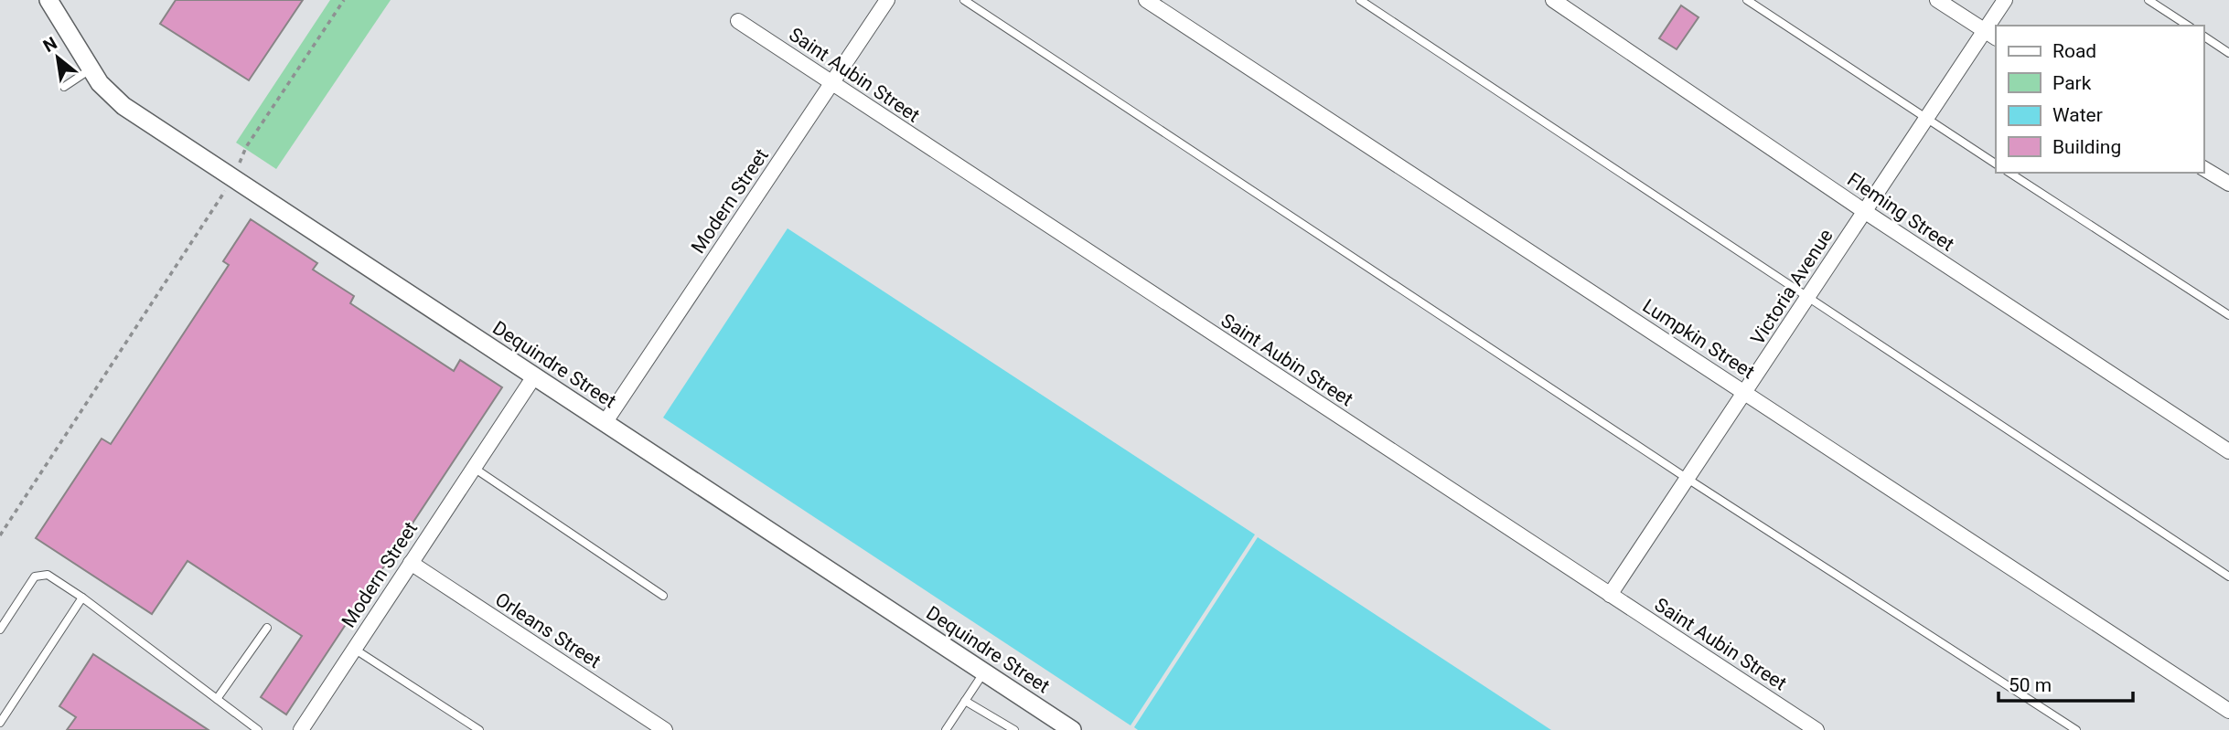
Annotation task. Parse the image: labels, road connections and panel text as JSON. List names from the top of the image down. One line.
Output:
{"streets":{"street":["Saint Aubin Street","Modern Street","Fleming Street","Victoria Avenue","Lumpkin Street","Dequindre Street","Orleans Street"]},"crossings":[["Saint Aubin Street","Modern Street"],["Saint Aubin Street","Victoria Avenue"],["Modern Street","Dequindre Street"],["Modern Street","Orleans Street"],["Fleming Street","Victoria Avenue"],["Victoria Avenue","Lumpkin Street"]],"legend":["Road","Park","Water","Building"],"scale_bar":"50 m","north":"top left"}
